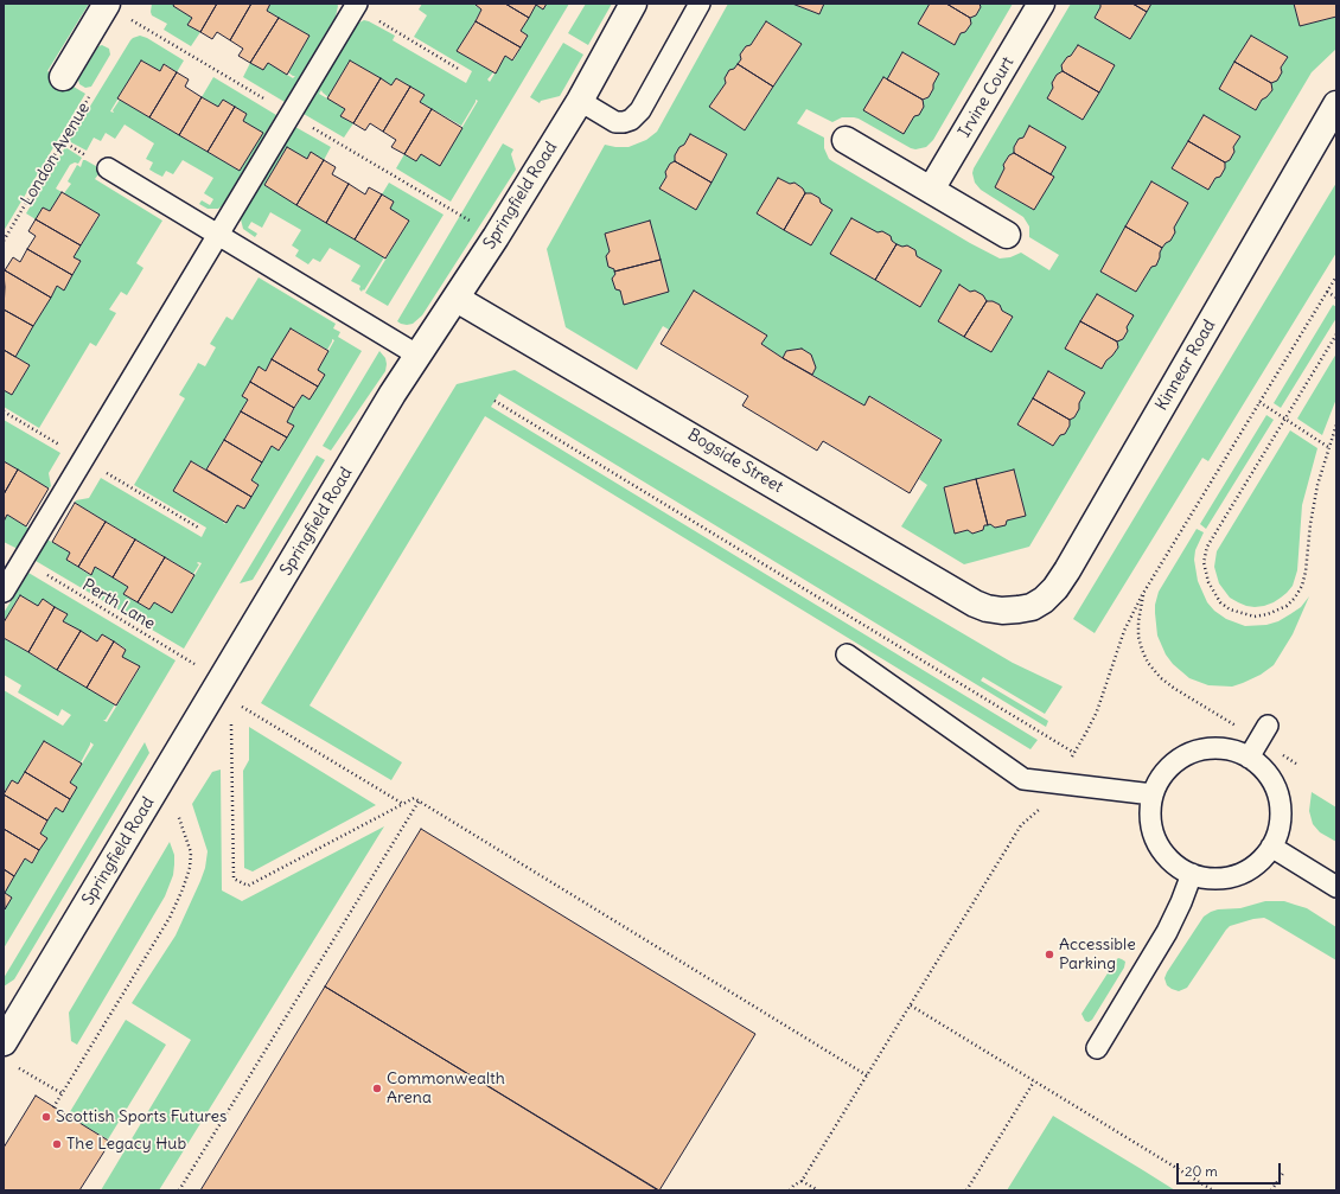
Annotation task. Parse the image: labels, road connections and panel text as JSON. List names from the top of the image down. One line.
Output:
{"streets":{"street":["Irvine Court","Springfield Road","Kinnear Road","Bogside Street"],"path":["London Avenue","Perth Lane"]},"crossings":[["Springfield Road","Bogside Street"],["Springfield Road","Perth Lane"],["Kinnear Road","Bogside Street"]],"places":["Accessible Parking","Commonwealth Arena","Scottish Sports Futures","The Legacy Hub"],"scale_bar":"20 m"}
